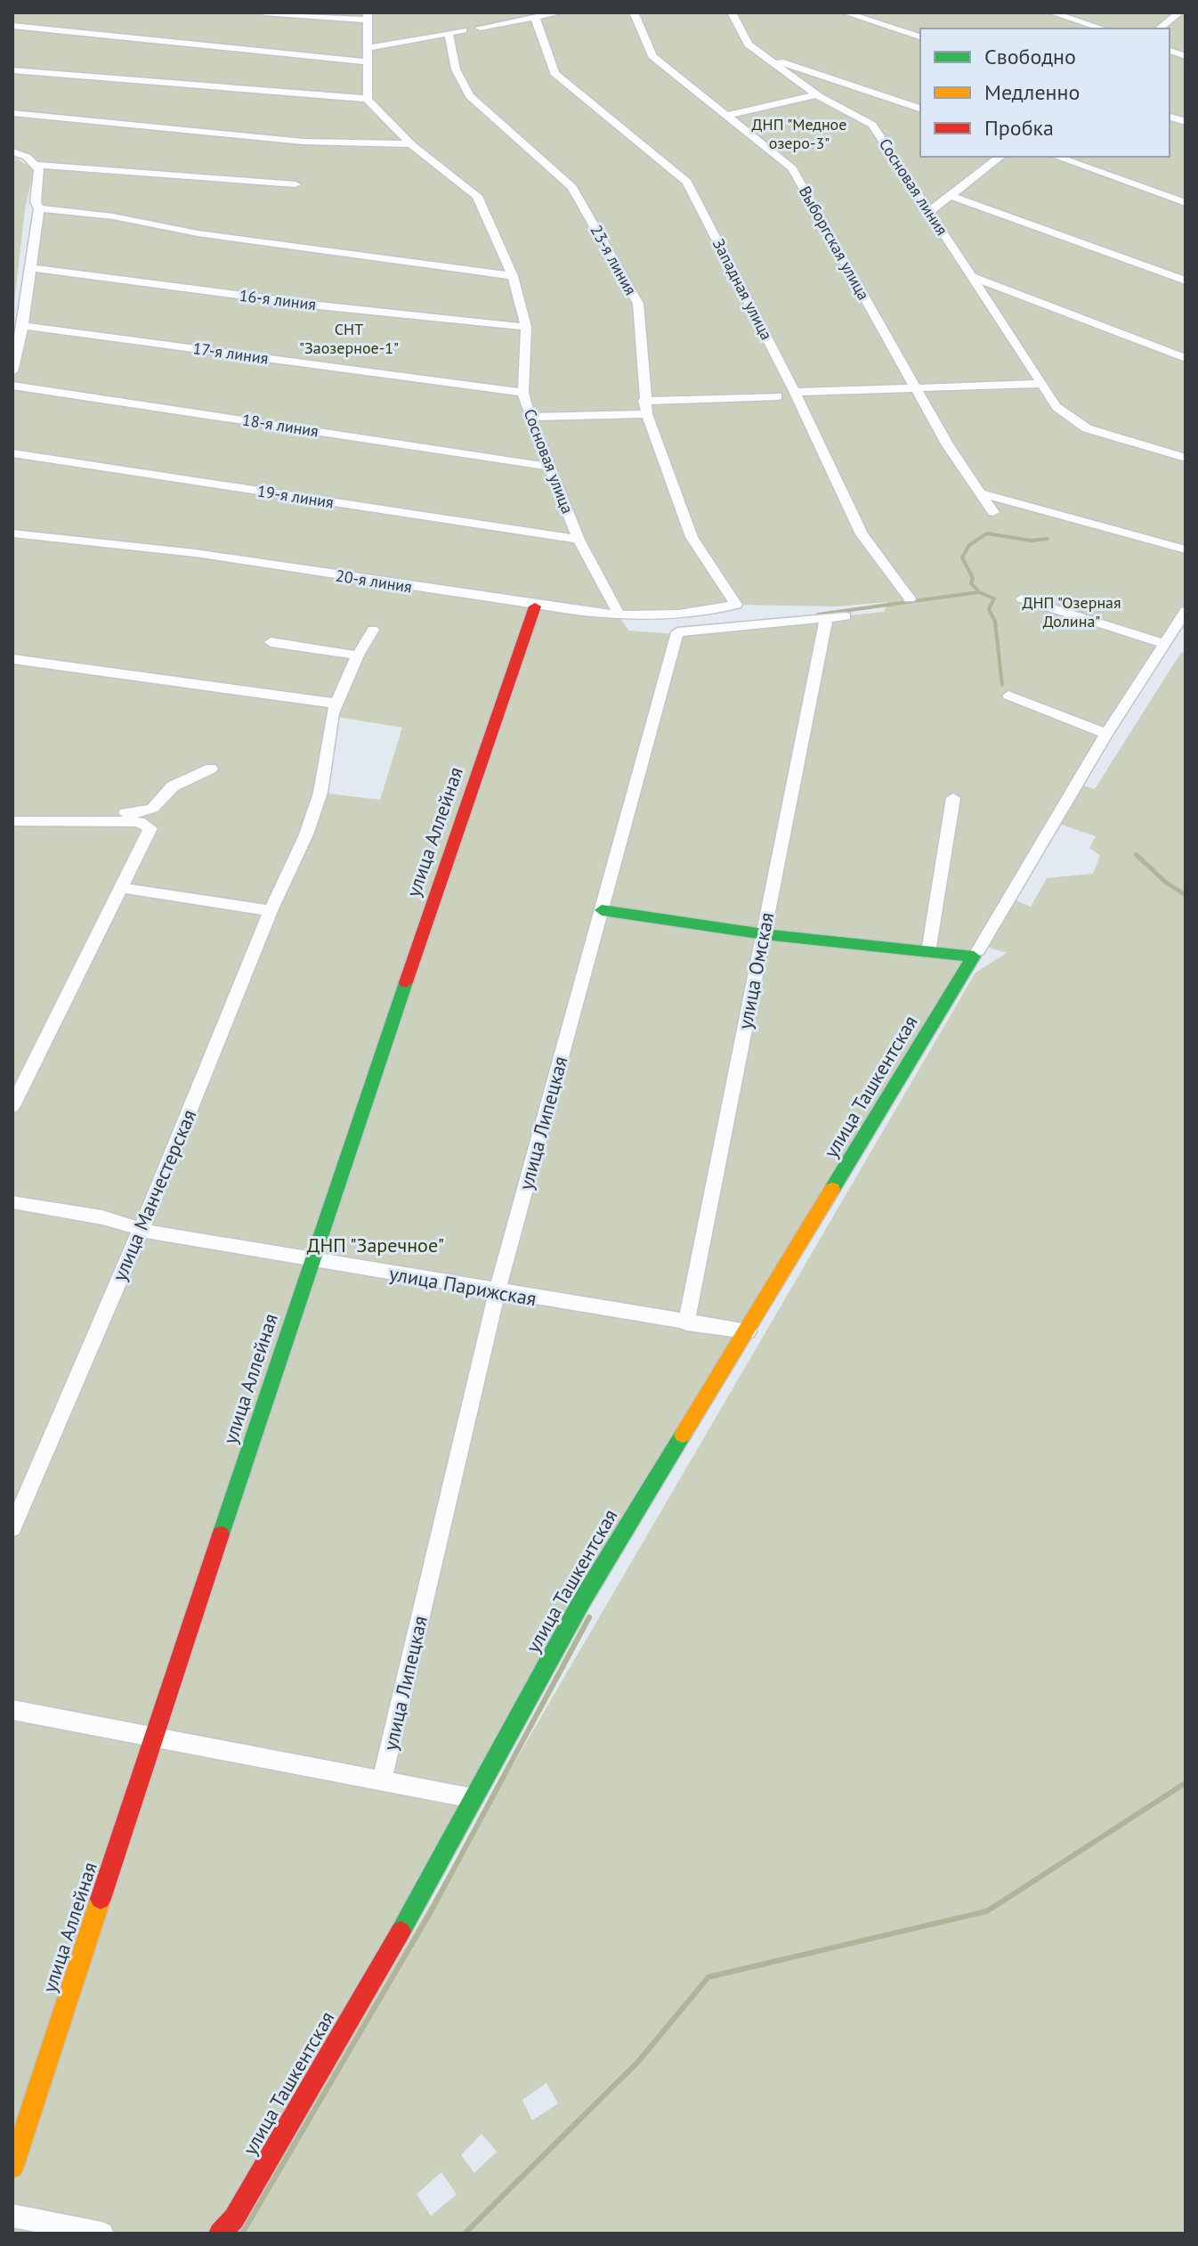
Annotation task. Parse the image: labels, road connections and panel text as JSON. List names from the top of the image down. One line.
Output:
{"streets":{"street":["Сосновая линия","Выборгская улица","23-я линия","Западная улица","16-я линия","17-я линия","18-я линия","Сосновая улица","19-я линия","20-я линия","улица Аллейная","улица Омская","улица Ташкентская","улица Липецкая","улица Манчестерская","улица Парижская"]},"crossings":[["23-я линия","20-я линия"],["16-я линия","Сосновая улица"],["17-я линия","Сосновая улица"],["18-я линия","Сосновая улица"],["Сосновая улица","19-я линия"],["Сосновая улица","20-я линия"],["20-я линия","улица Аллейная"],["улица Аллейная","улица Парижская"],["улица Омская","улица Липецкая"],["улица Омская","улица Парижская"],["улица Ташкентская","улица Парижская"],["улица Липецкая","улица Парижская"],["улица Манчестерская","улица Парижская"]],"parks":["ДНП \"Медное озеро-3\"","СНТ \"Заозерное-1\"","ДНП \"Озерная Долина\"","ДНП \"Заречное\""],"legend":["Свободно","Медленно","Пробка"]}
